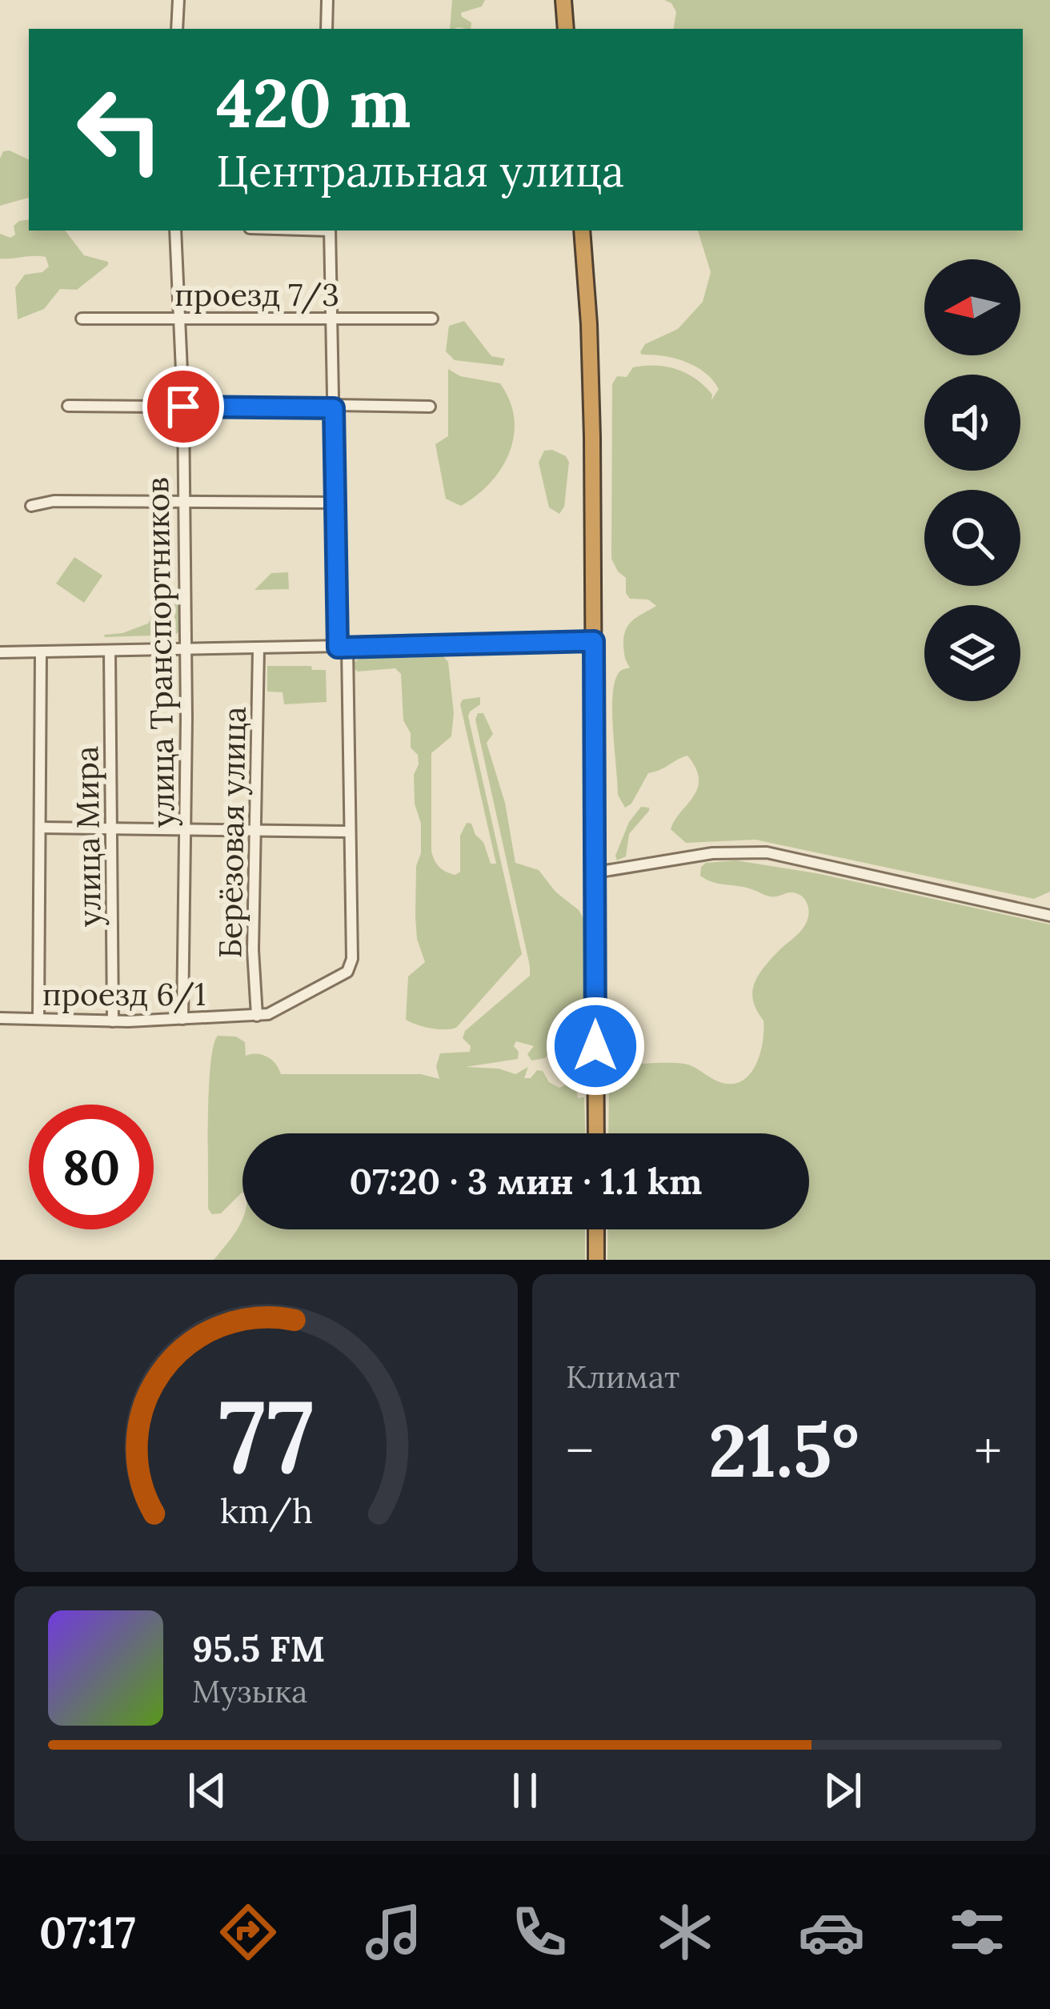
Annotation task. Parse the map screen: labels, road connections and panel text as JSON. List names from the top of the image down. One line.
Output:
{"streets":{"street":["проезд 7/3","улица Транспортников","Берёзовая улица","улица Мира","проезд 6/1"]},"crossings":[["проезд 7/3","улица Транспортников"],["улица Транспортников","проезд 6/1"],["Берёзовая улица","проезд 6/1"],["улица Мира","проезд 6/1"]],"north":"left","page":{"turn":["420 m","Центральная улица"],"limit":"80","trip":"07:20 · 3 мин · 1.1 km","tile":"Климат","heat":["−","21.5°","+"],"song":["95.5 FM","Музыка"],"tabs":"07:17","gauge":["77","km/h"]}}
